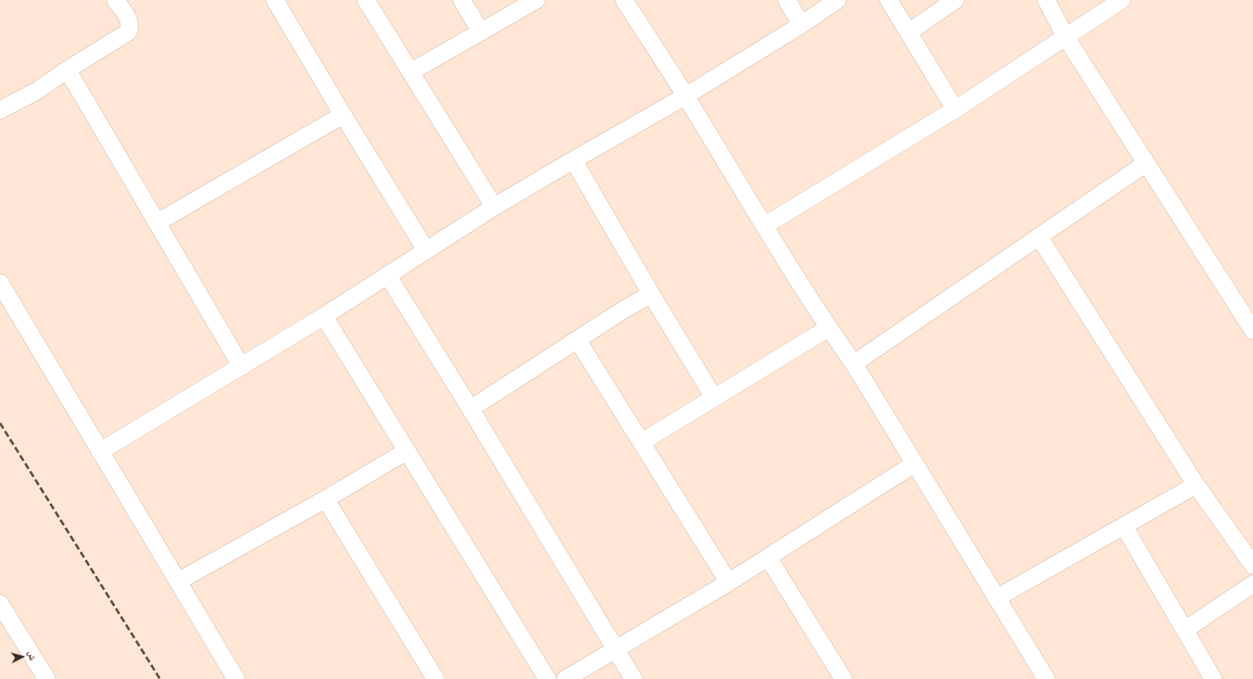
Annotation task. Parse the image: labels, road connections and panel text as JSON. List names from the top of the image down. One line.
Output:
{"north":"right"}
